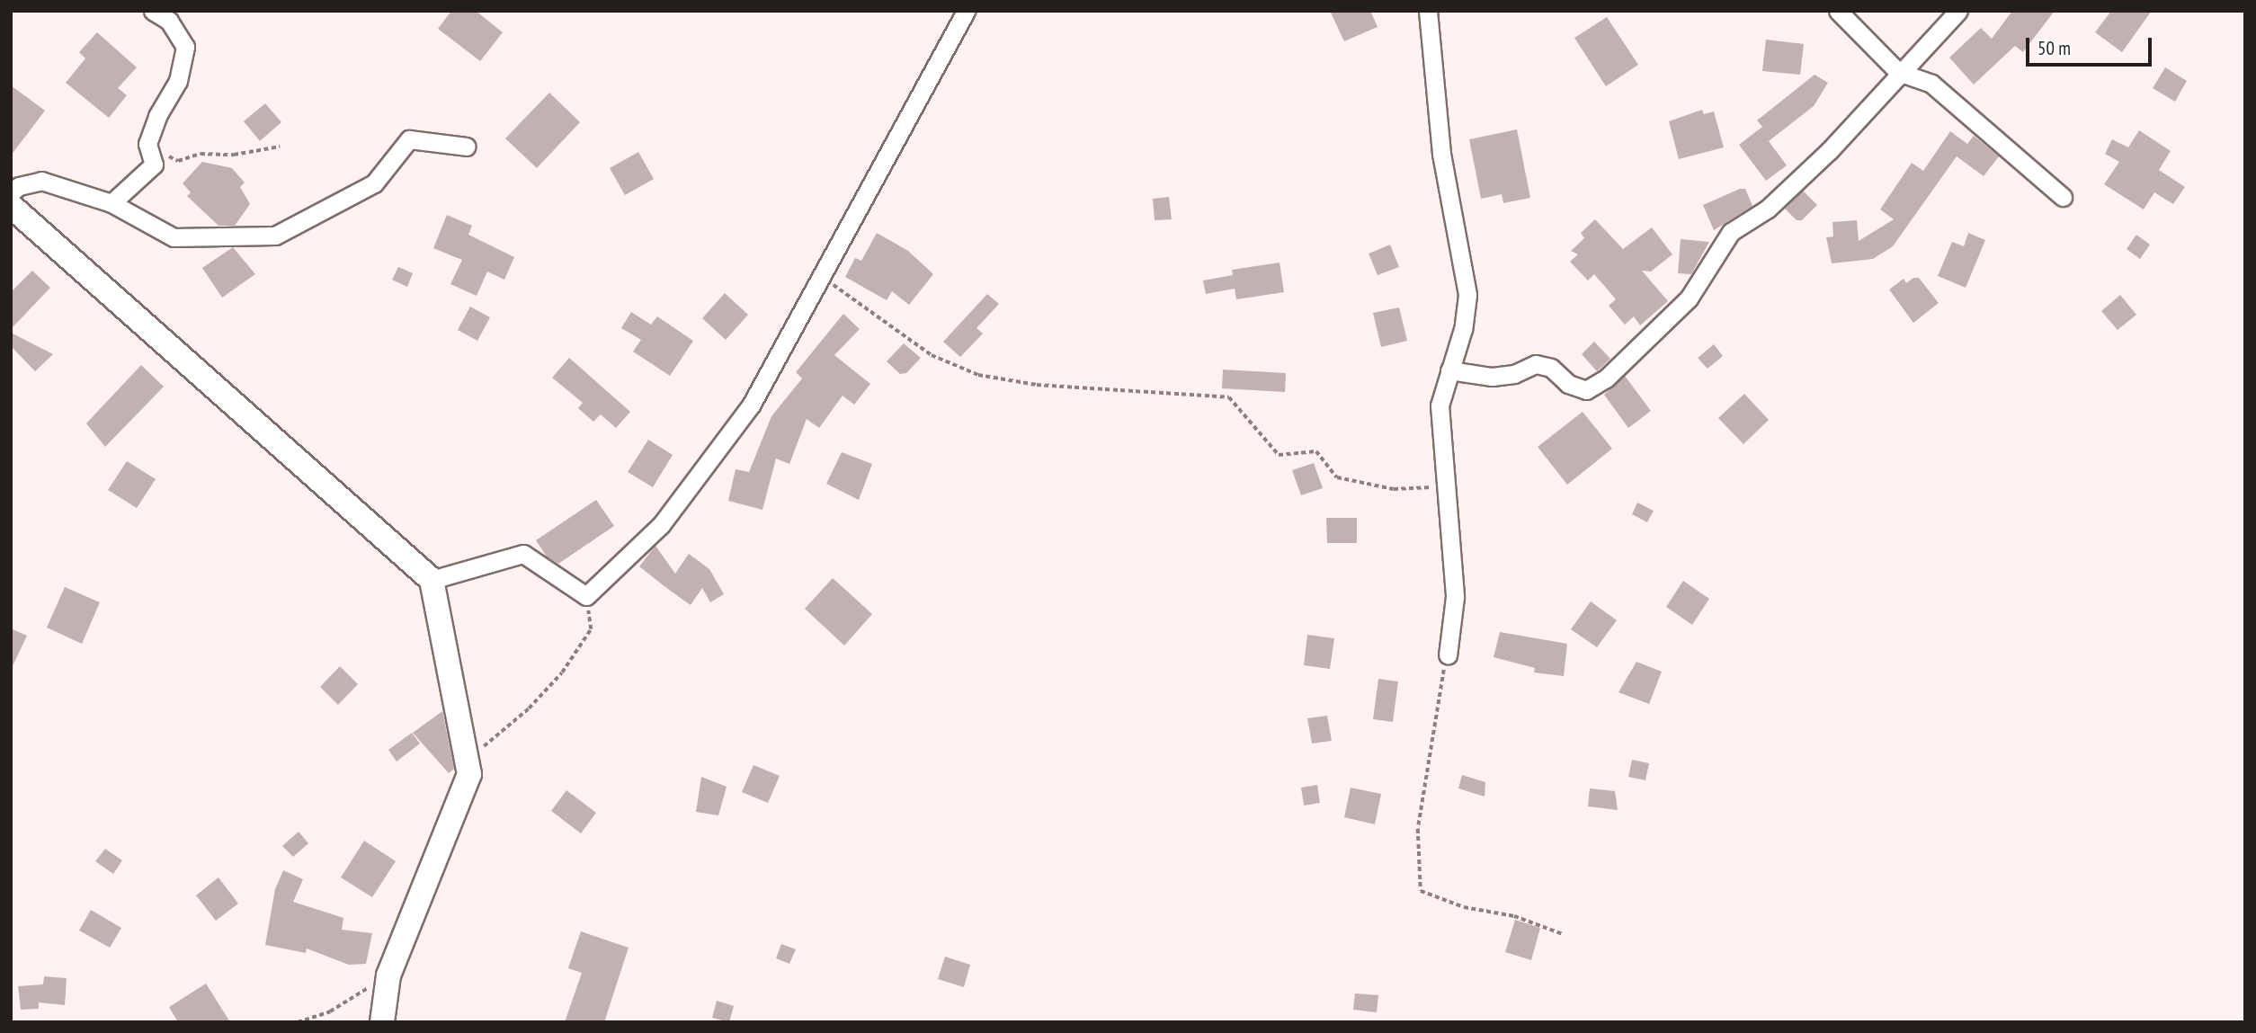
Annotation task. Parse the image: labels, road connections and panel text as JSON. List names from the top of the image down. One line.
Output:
{"scale_bar":"50 m"}
